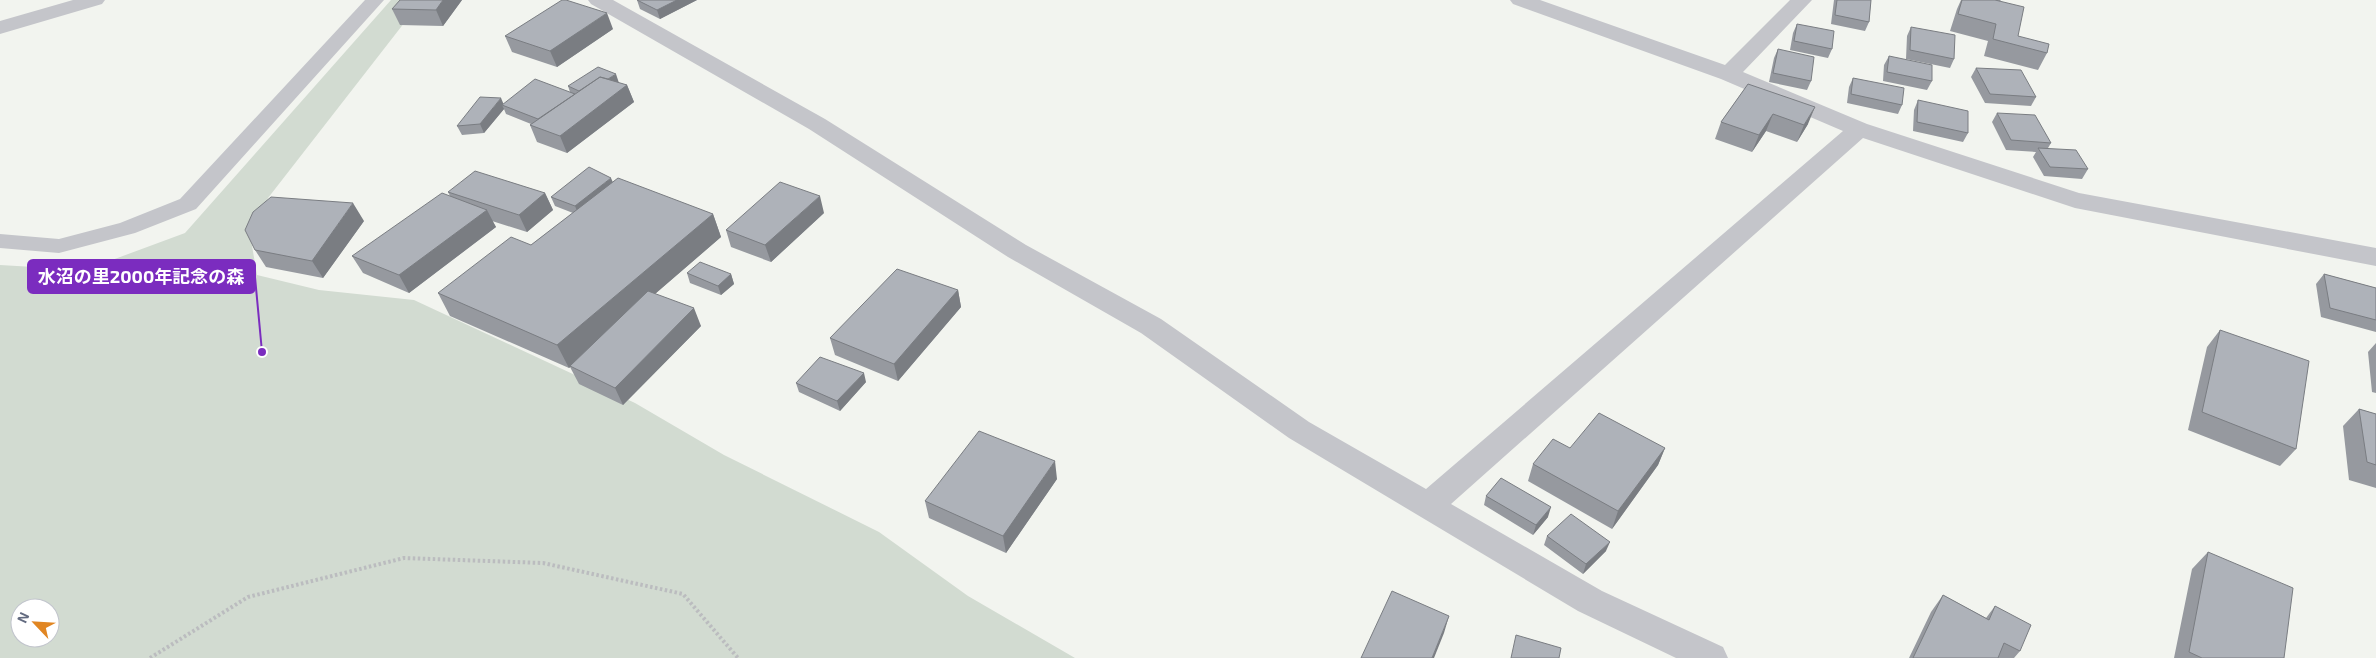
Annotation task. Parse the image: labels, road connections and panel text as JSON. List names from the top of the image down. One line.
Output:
{"places":["水沼の里2000年記念の森"],"north":"top left"}
